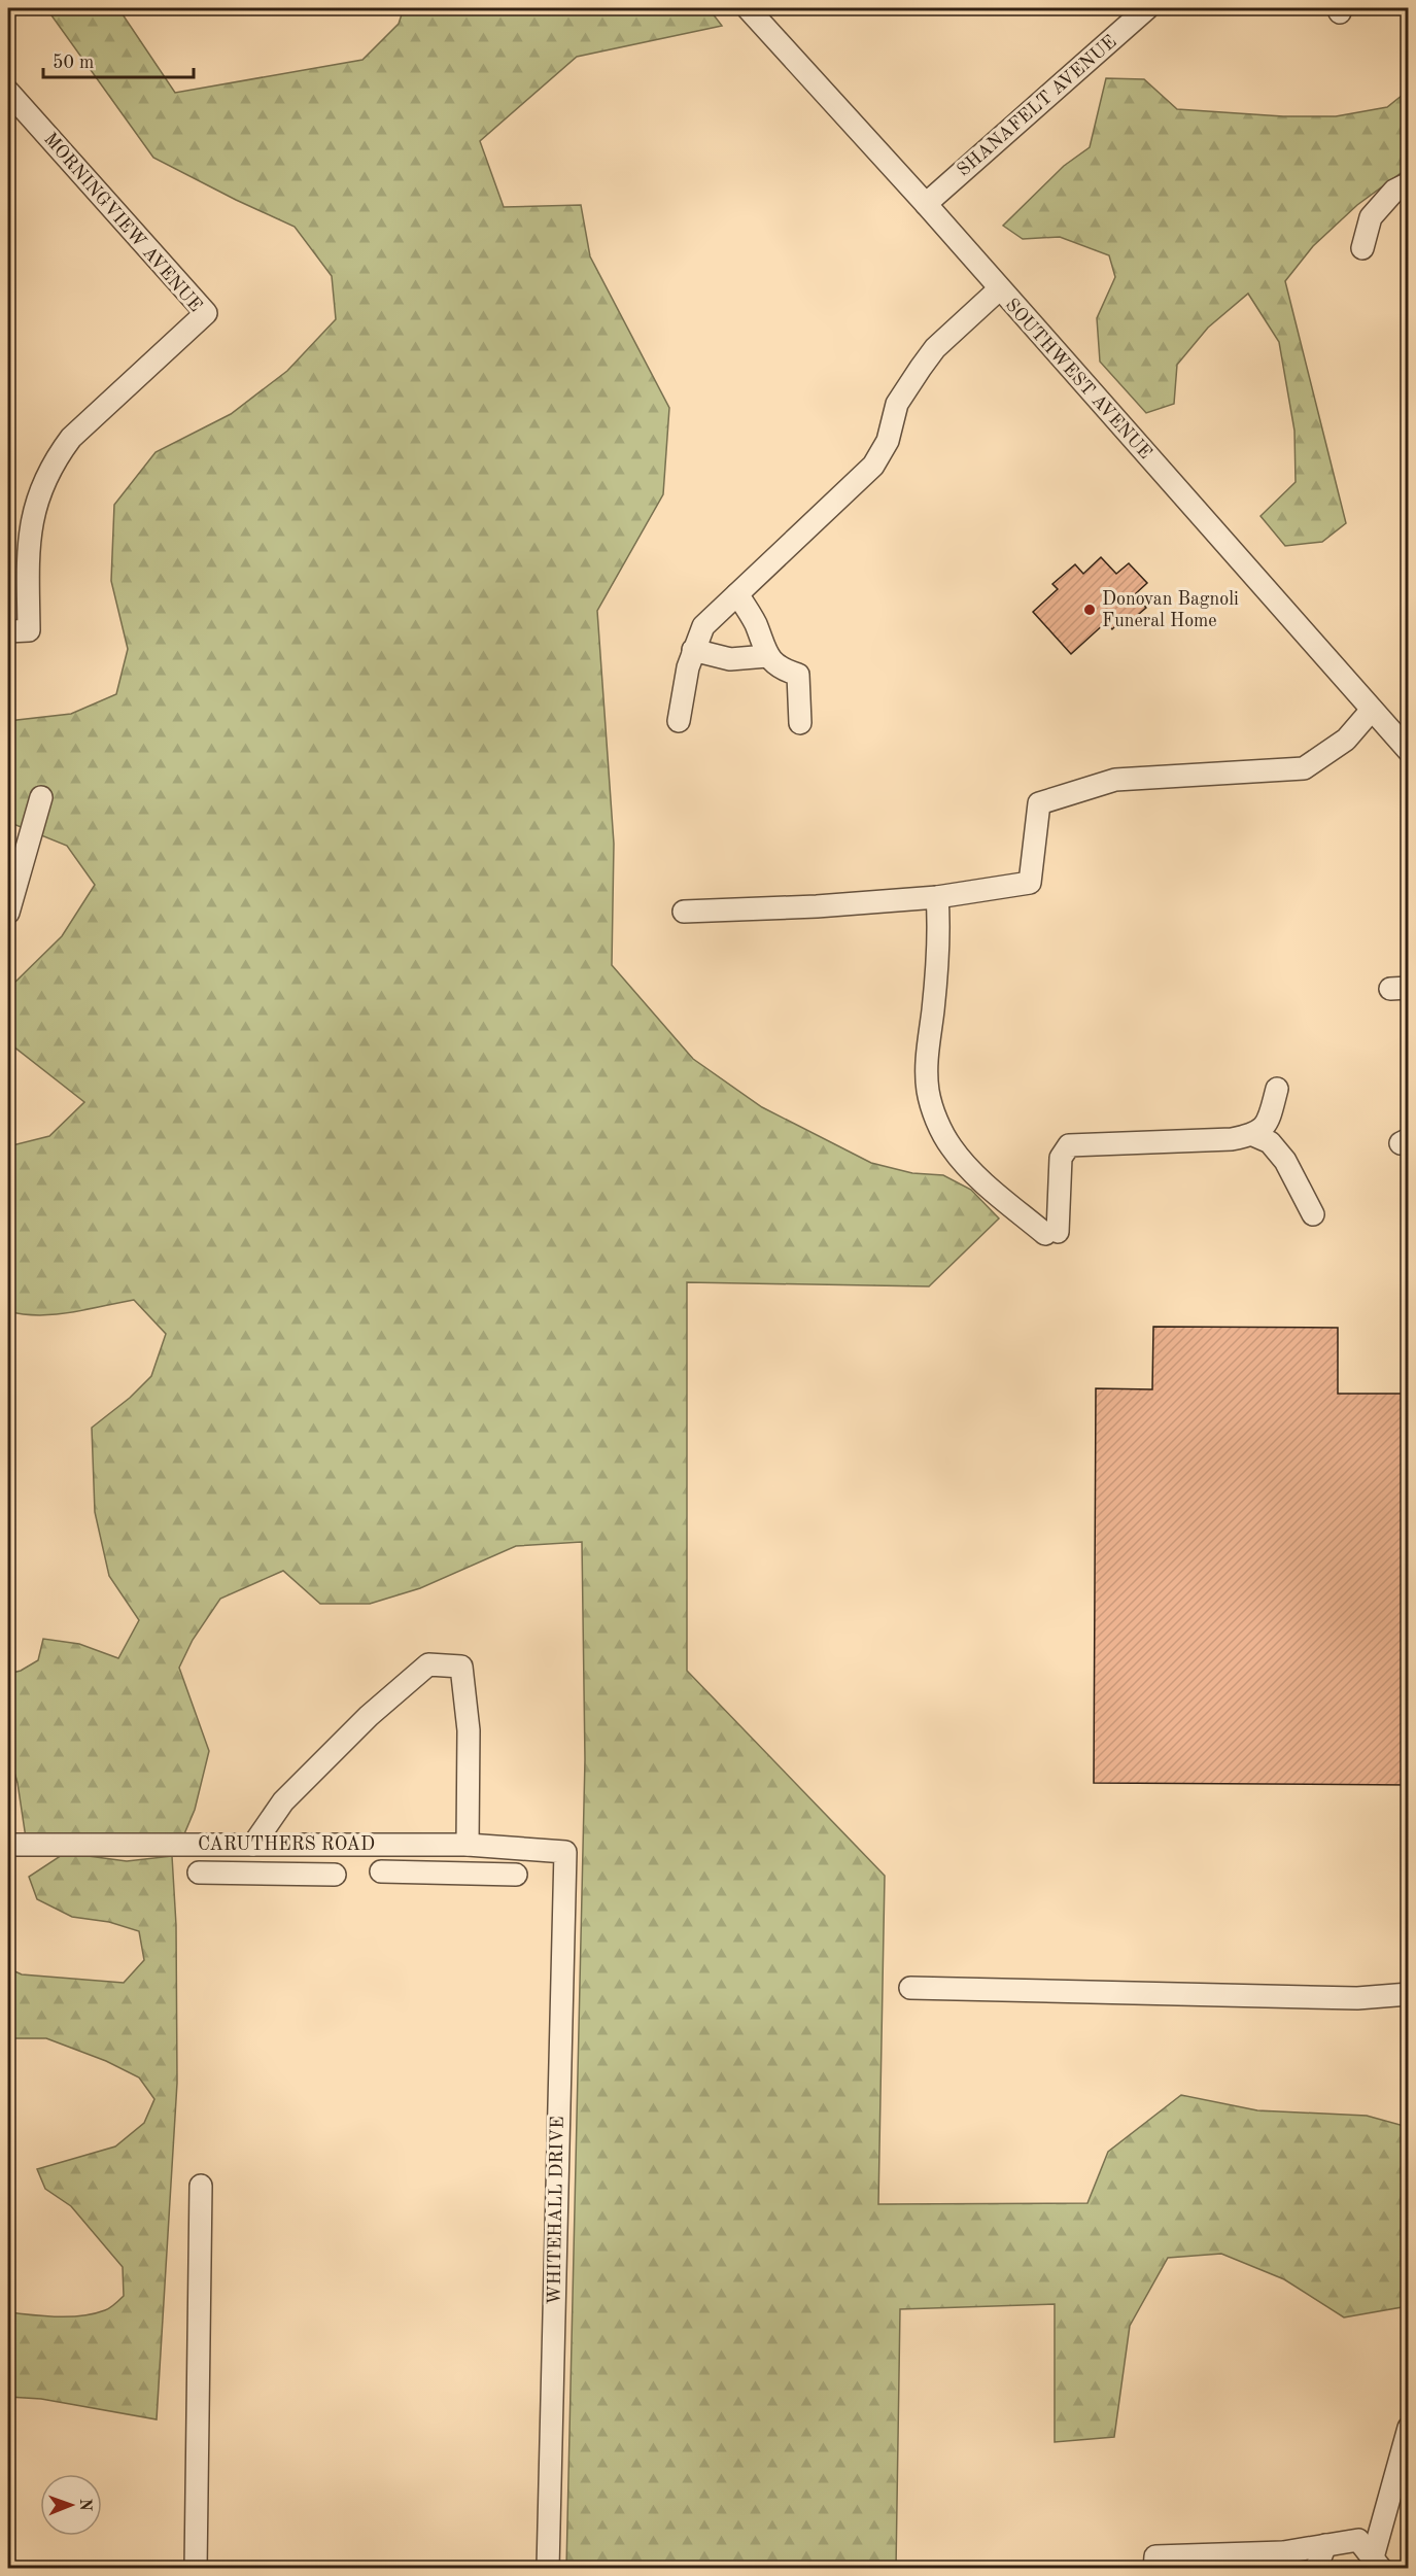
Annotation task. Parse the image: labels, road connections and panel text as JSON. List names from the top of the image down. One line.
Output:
{"streets":{"street":["SHANAFELT AVENUE","MORNINGVIEW AVENUE","SOUTHWEST AVENUE","CARUTHERS ROAD","WHITEHALL DRIVE"]},"crossings":[["SHANAFELT AVENUE","SOUTHWEST AVENUE"],["CARUTHERS ROAD","WHITEHALL DRIVE"]],"places":["Donovan Bagnoli Funeral Home"],"scale_bar":"50 m","north":"right"}
